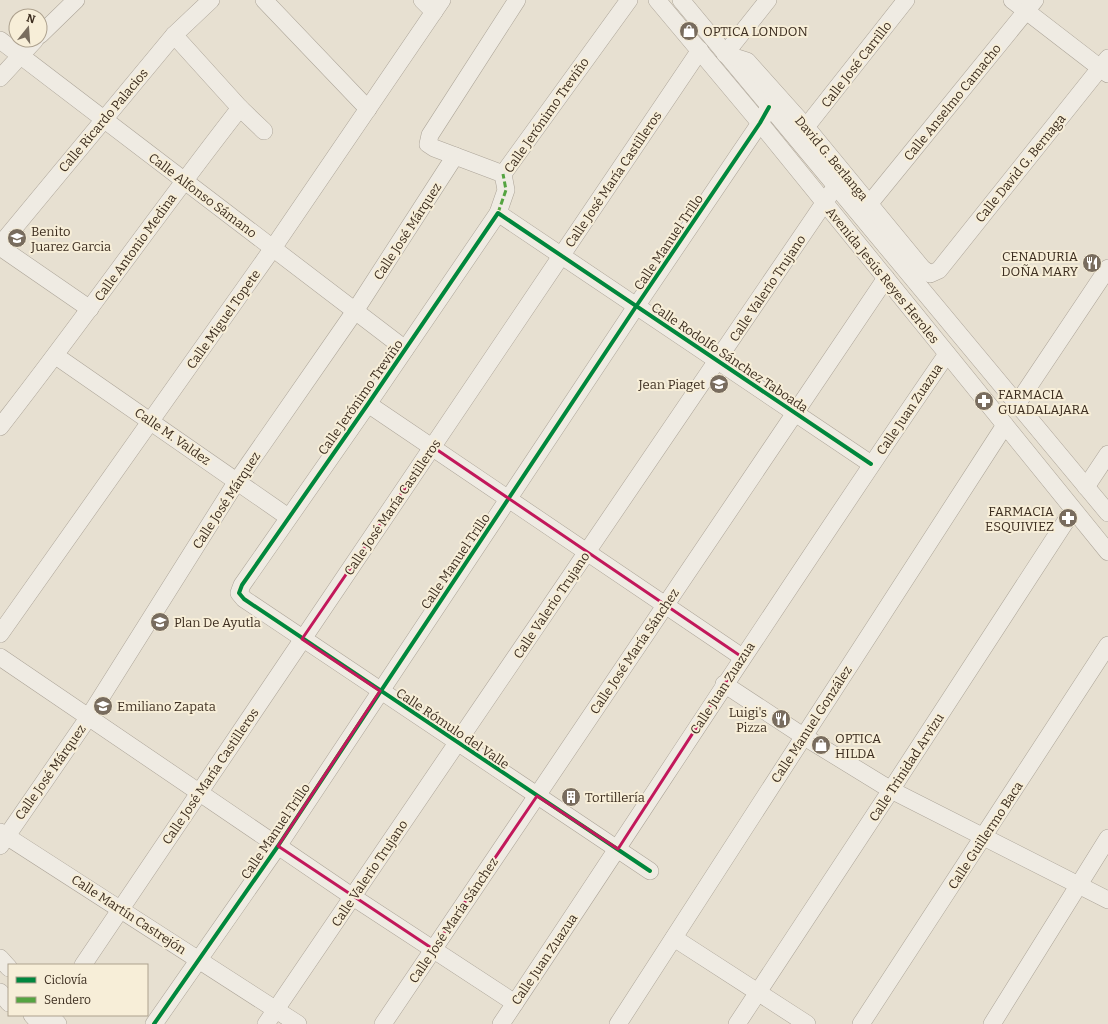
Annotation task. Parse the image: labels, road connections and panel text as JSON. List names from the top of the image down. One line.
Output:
{"streets":{"street":["Calle José Carrillo","Calle Anselmo Camacho","Calle Jerónimo Treviño","Calle Ricardo Palacios","David G. Berlanga","Calle David G. Bernaga","Calle José María Castilleros","Calle Alfonso Sámano","Calle José Márquez","Calle Manuel Trillo","Calle Antonio Medina","Avenida Jesús Reyes Heroles","Calle Valerio Trujano","Calle Miguel Topete","Calle Rodolfo Sánchez Taboada","Calle Juan Zuazua","Calle M. Valdez","Calle José María Sánchez","Calle Manuel González","Calle Rómulo del Valle","Calle Trinidad Arvizu","Calle Guillermo Baca","Calle Martín Castrejón"]},"crossings":[["Calle José Carrillo","David G. Berlanga"],["Calle Anselmo Camacho","David G. Berlanga"],["Calle Jerónimo Treviño","Calle Alfonso Sámano"],["Calle Jerónimo Treviño","Calle Rodolfo Sánchez Taboada"],["Calle Jerónimo Treviño","Calle M. Valdez"],["Calle Jerónimo Treviño","Calle Rómulo del Valle"],["Calle Ricardo Palacios","Calle Alfonso Sámano"],["David G. Berlanga","Calle David G. Bernaga"],["David G. Berlanga","Avenida Jesús Reyes Heroles"],["Calle José María Castilleros","Avenida Jesús Reyes Heroles"],["Calle José María Castilleros","Calle Rodolfo Sánchez Taboada"],["Calle José María Castilleros","Calle Rómulo del Valle"],["Calle José María Castilleros","Calle Martín Castrejón"],["Calle Alfonso Sámano","Calle José Márquez"],["Calle Alfonso Sámano","Calle Antonio Medina"],["Calle Alfonso Sámano","Calle Miguel Topete"],["Calle José Márquez","Calle M. Valdez"],["Calle José Márquez","Calle Martín Castrejón"],["Calle Manuel Trillo","Avenida Jesús Reyes Heroles"],["Calle Manuel Trillo","Calle Rodolfo Sánchez Taboada"],["Calle Manuel Trillo","Calle Rómulo del Valle"],["Calle Manuel Trillo","Calle Martín Castrejón"],["Calle Antonio Medina","Calle M. Valdez"],["Avenida Jesús Reyes Heroles","Calle Valerio Trujano"],["Avenida Jesús Reyes Heroles","Calle Juan Zuazua"],["Avenida Jesús Reyes Heroles","Calle José María Sánchez"],["Avenida Jesús Reyes Heroles","Calle Manuel González"],["Avenida Jesús Reyes Heroles","Calle Trinidad Arvizu"],["Calle Valerio Trujano","Calle Rodolfo Sánchez Taboada"],["Calle Valerio Trujano","Calle Rómulo del Valle"],["Calle Valerio Trujano","Calle Martín Castrejón"],["Calle Miguel Topete","Calle M. Valdez"],["Calle Rodolfo Sánchez Taboada","Calle Juan Zuazua"],["Calle Rodolfo Sánchez Taboada","Calle José María Sánchez"],["Calle Juan Zuazua","Calle Rómulo del Valle"],["Calle José María Sánchez","Calle Rómulo del Valle"]],"places":{"shop":["OPTICA LONDON","OPTICA HILDA"],"school or university":["Benito Juarez Garcia","Jean Piaget","Plan De Ayutla","Emiliano Zapata"],"restaurant":["CENADURIA DOÑA MARY","Luigi's Pizza"],"pharmacy":["FARMACIA GUADALAJARA","FARMACIA ESQUIVIEZ"],"building":["Tortillería"]},"legend":["Ciclovía","Sendero"],"north":"top"}
